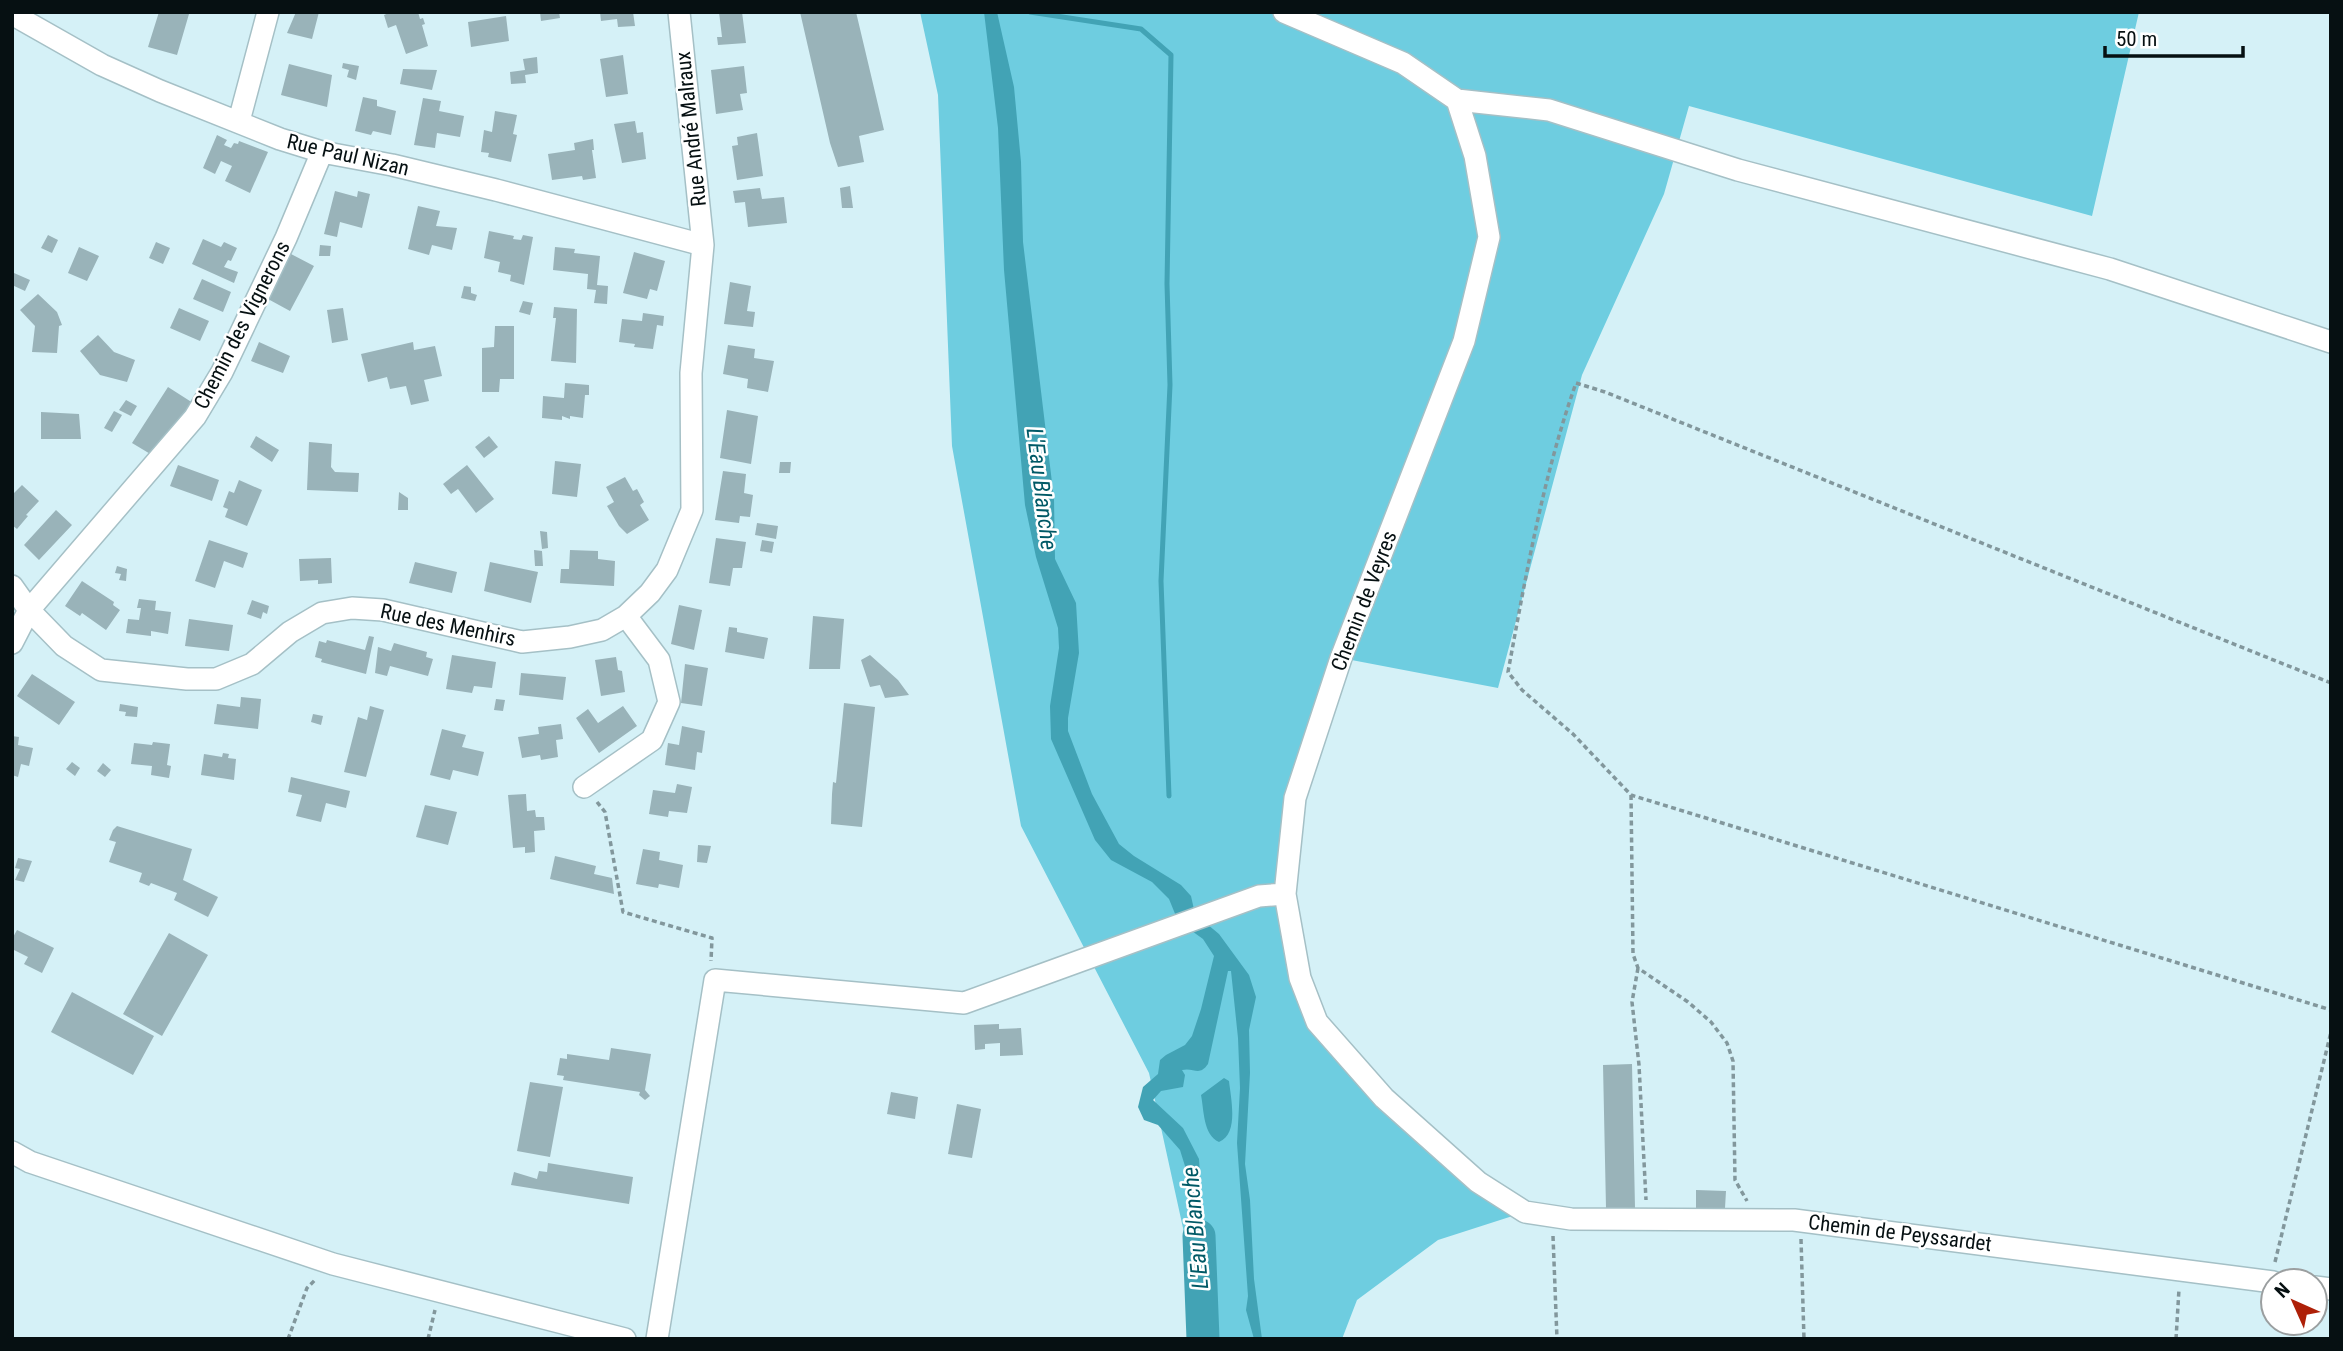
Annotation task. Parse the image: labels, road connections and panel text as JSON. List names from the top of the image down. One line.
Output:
{"streets":{"street":["Rue André Malraux","Rue Paul Nizan","Chemin des Vignerons","Chemin de Veyres","Rue des Menhirs","Chemin de Peyssardet"]},"crossings":[["Rue André Malraux","Rue Paul Nizan"],["Rue André Malraux","Rue des Menhirs"],["Rue Paul Nizan","Chemin des Vignerons"],["Rue Paul Nizan","Rue des Menhirs"],["Chemin des Vignerons","Rue des Menhirs"],["Chemin de Veyres","Chemin de Peyssardet"]],"water":["L'Eau Blanche"],"scale_bar":"50 m","north":"top left"}
